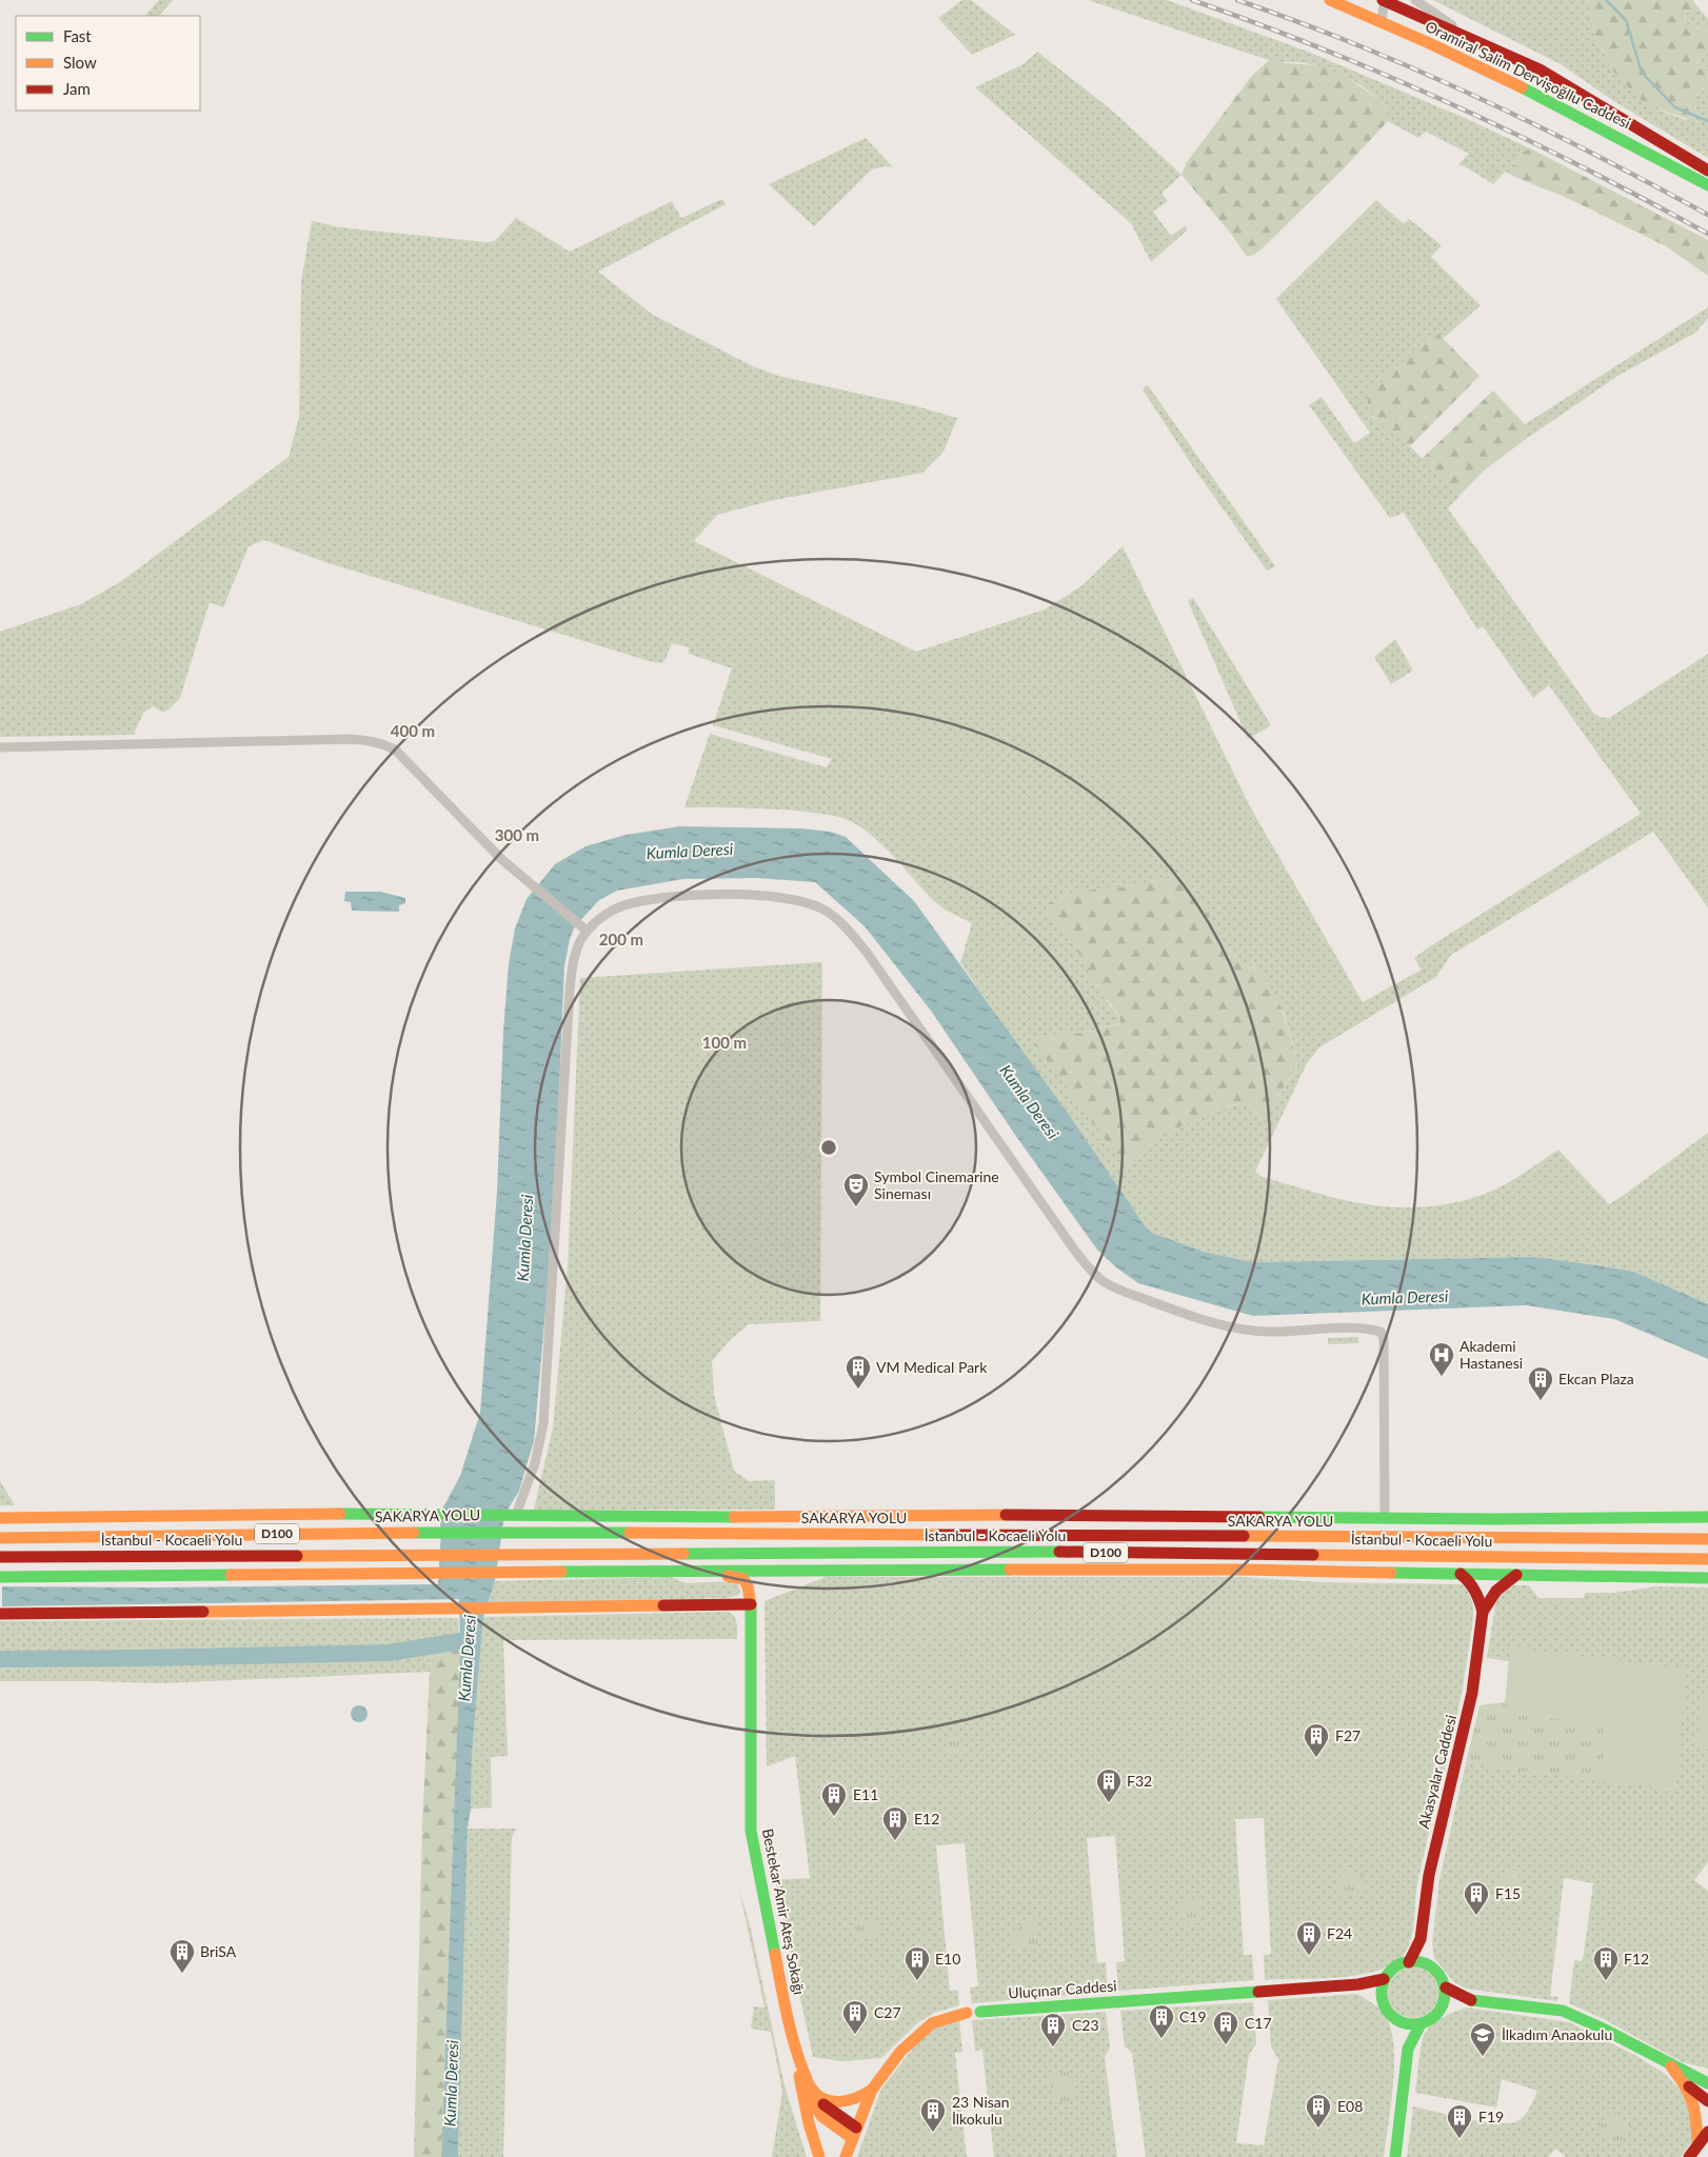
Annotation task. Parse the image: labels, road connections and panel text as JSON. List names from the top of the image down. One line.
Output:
{"streets":{"main road":["Oramiral Salim Dervişoğllu Caddesi","SAKARYA YOLU","D100","İstanbul - Kocaeli Yolu","Akasyalar Caddesi","Bestekar Amir Ateş Sokağı","Uluçınar Caddesi"]},"water":["Kumla Deresi"],"places":{"theatre":["Symbol Cinemarine Sineması"],"hospital":["Akademi Hastanesi"],"building":["VM Medical Park","Ekcan Plaza","F27","F32","E11","E12","F15","F24","BriSA","E10","F12","C27","C19","C17","C23","E08","23 Nisan İlkokulu","F19"],"school or university":["İlkadım Anaokulu"]},"legend":["Fast","Slow","Jam"],"rings":["400 m","300 m","200 m","100 m"]}
